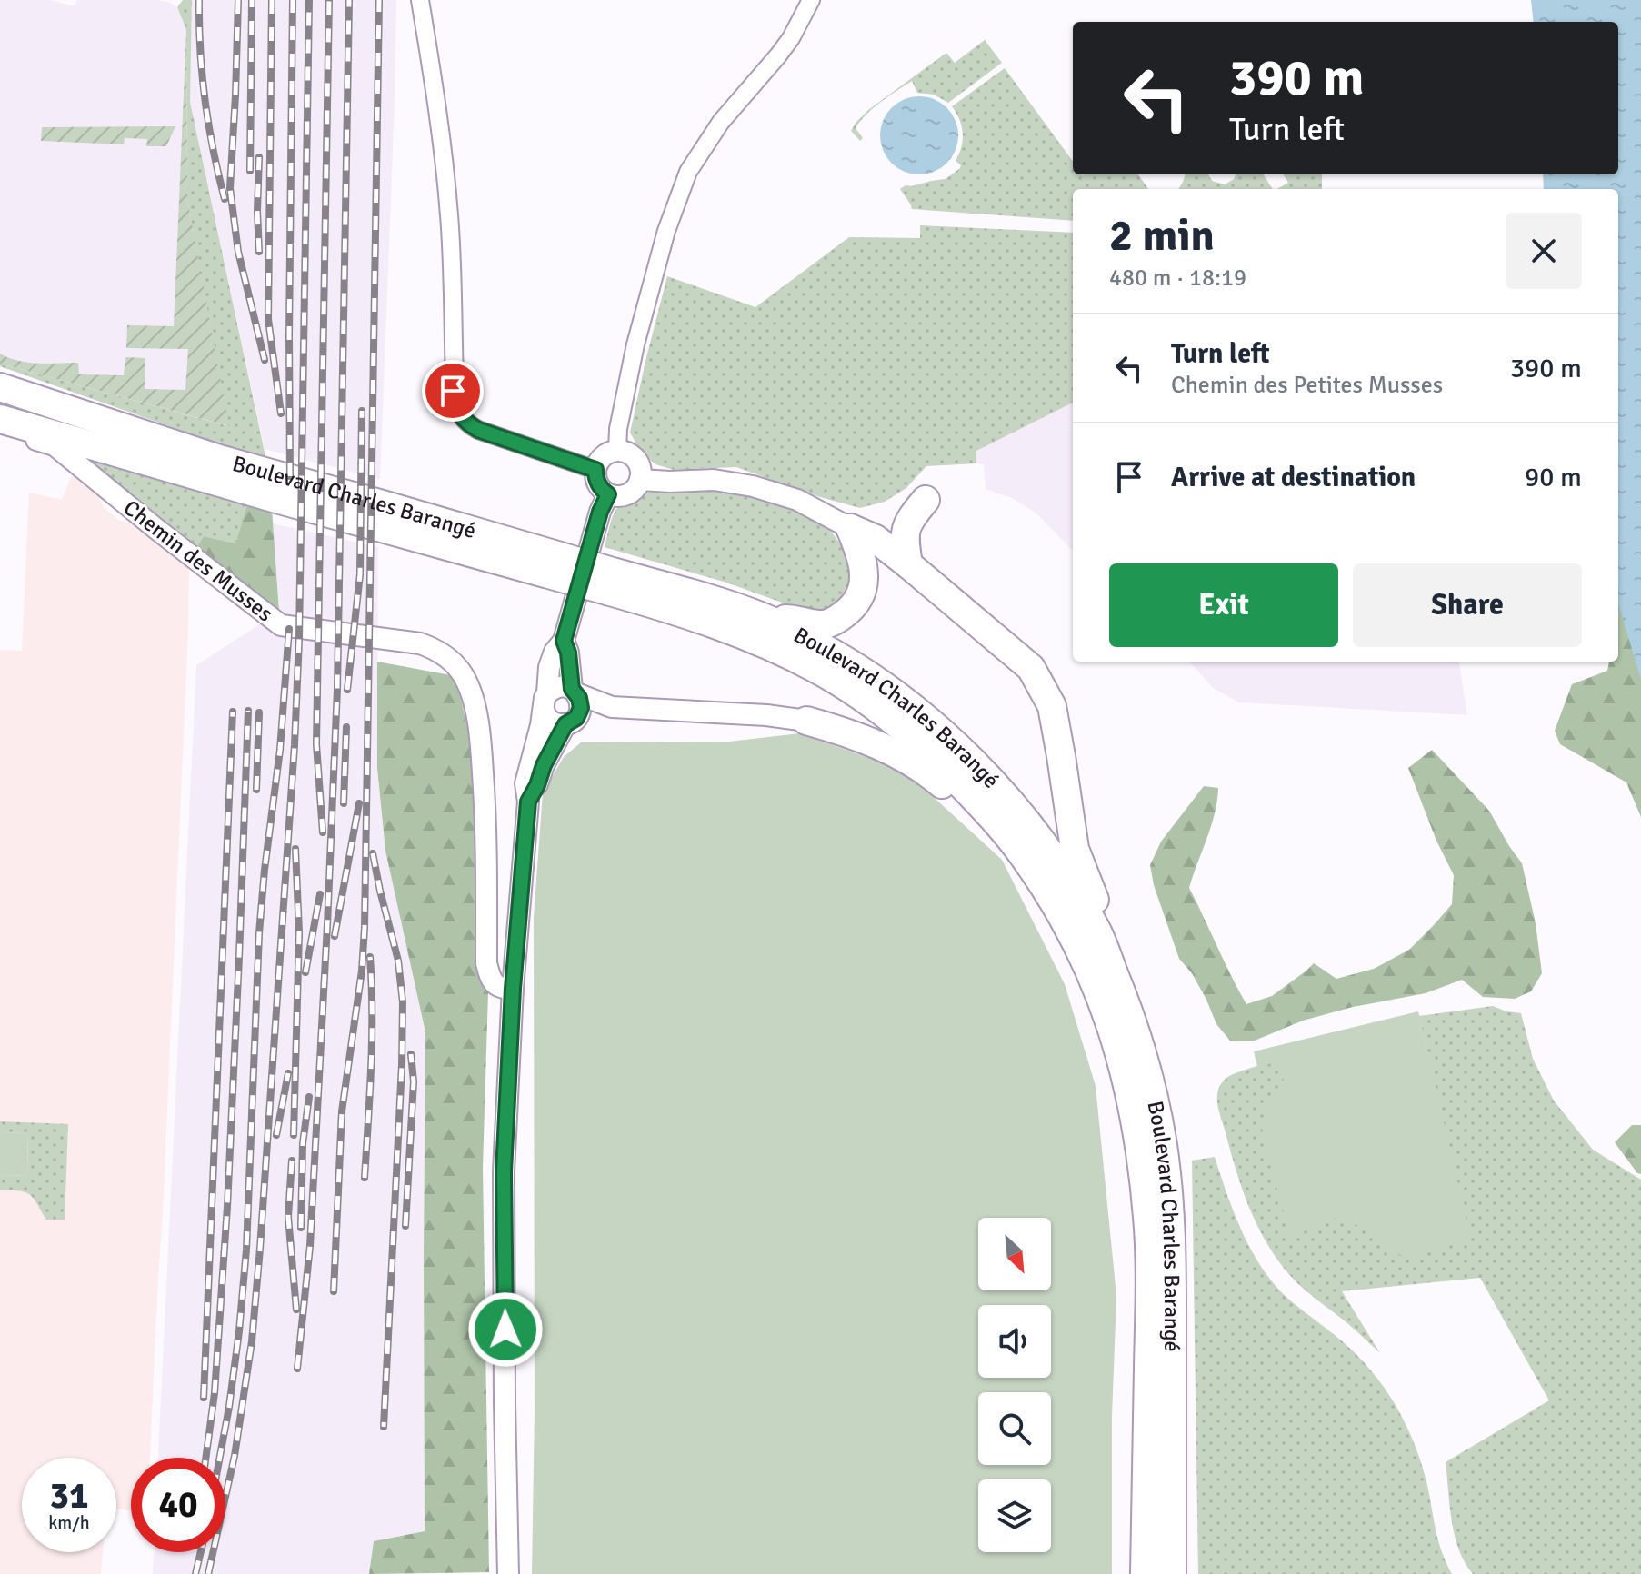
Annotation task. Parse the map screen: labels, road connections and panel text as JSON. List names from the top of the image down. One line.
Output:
{"streets":{"highway":["Boulevard Charles Barangé"],"street":["Chemin des Musses"]},"north":"bottom right","page":{"turn":["390 m","Turn left"],"heading":["2 min","480 m · 18:19"],"list":[{"name":"Turn left","note":"Chemin des Petites Musses","value":"390 m"},{"name":"Arrive at destination","value":"90 m"}],"buttons":["Exit","Share"],"speed":"31 km/h","limit":"40"}}
